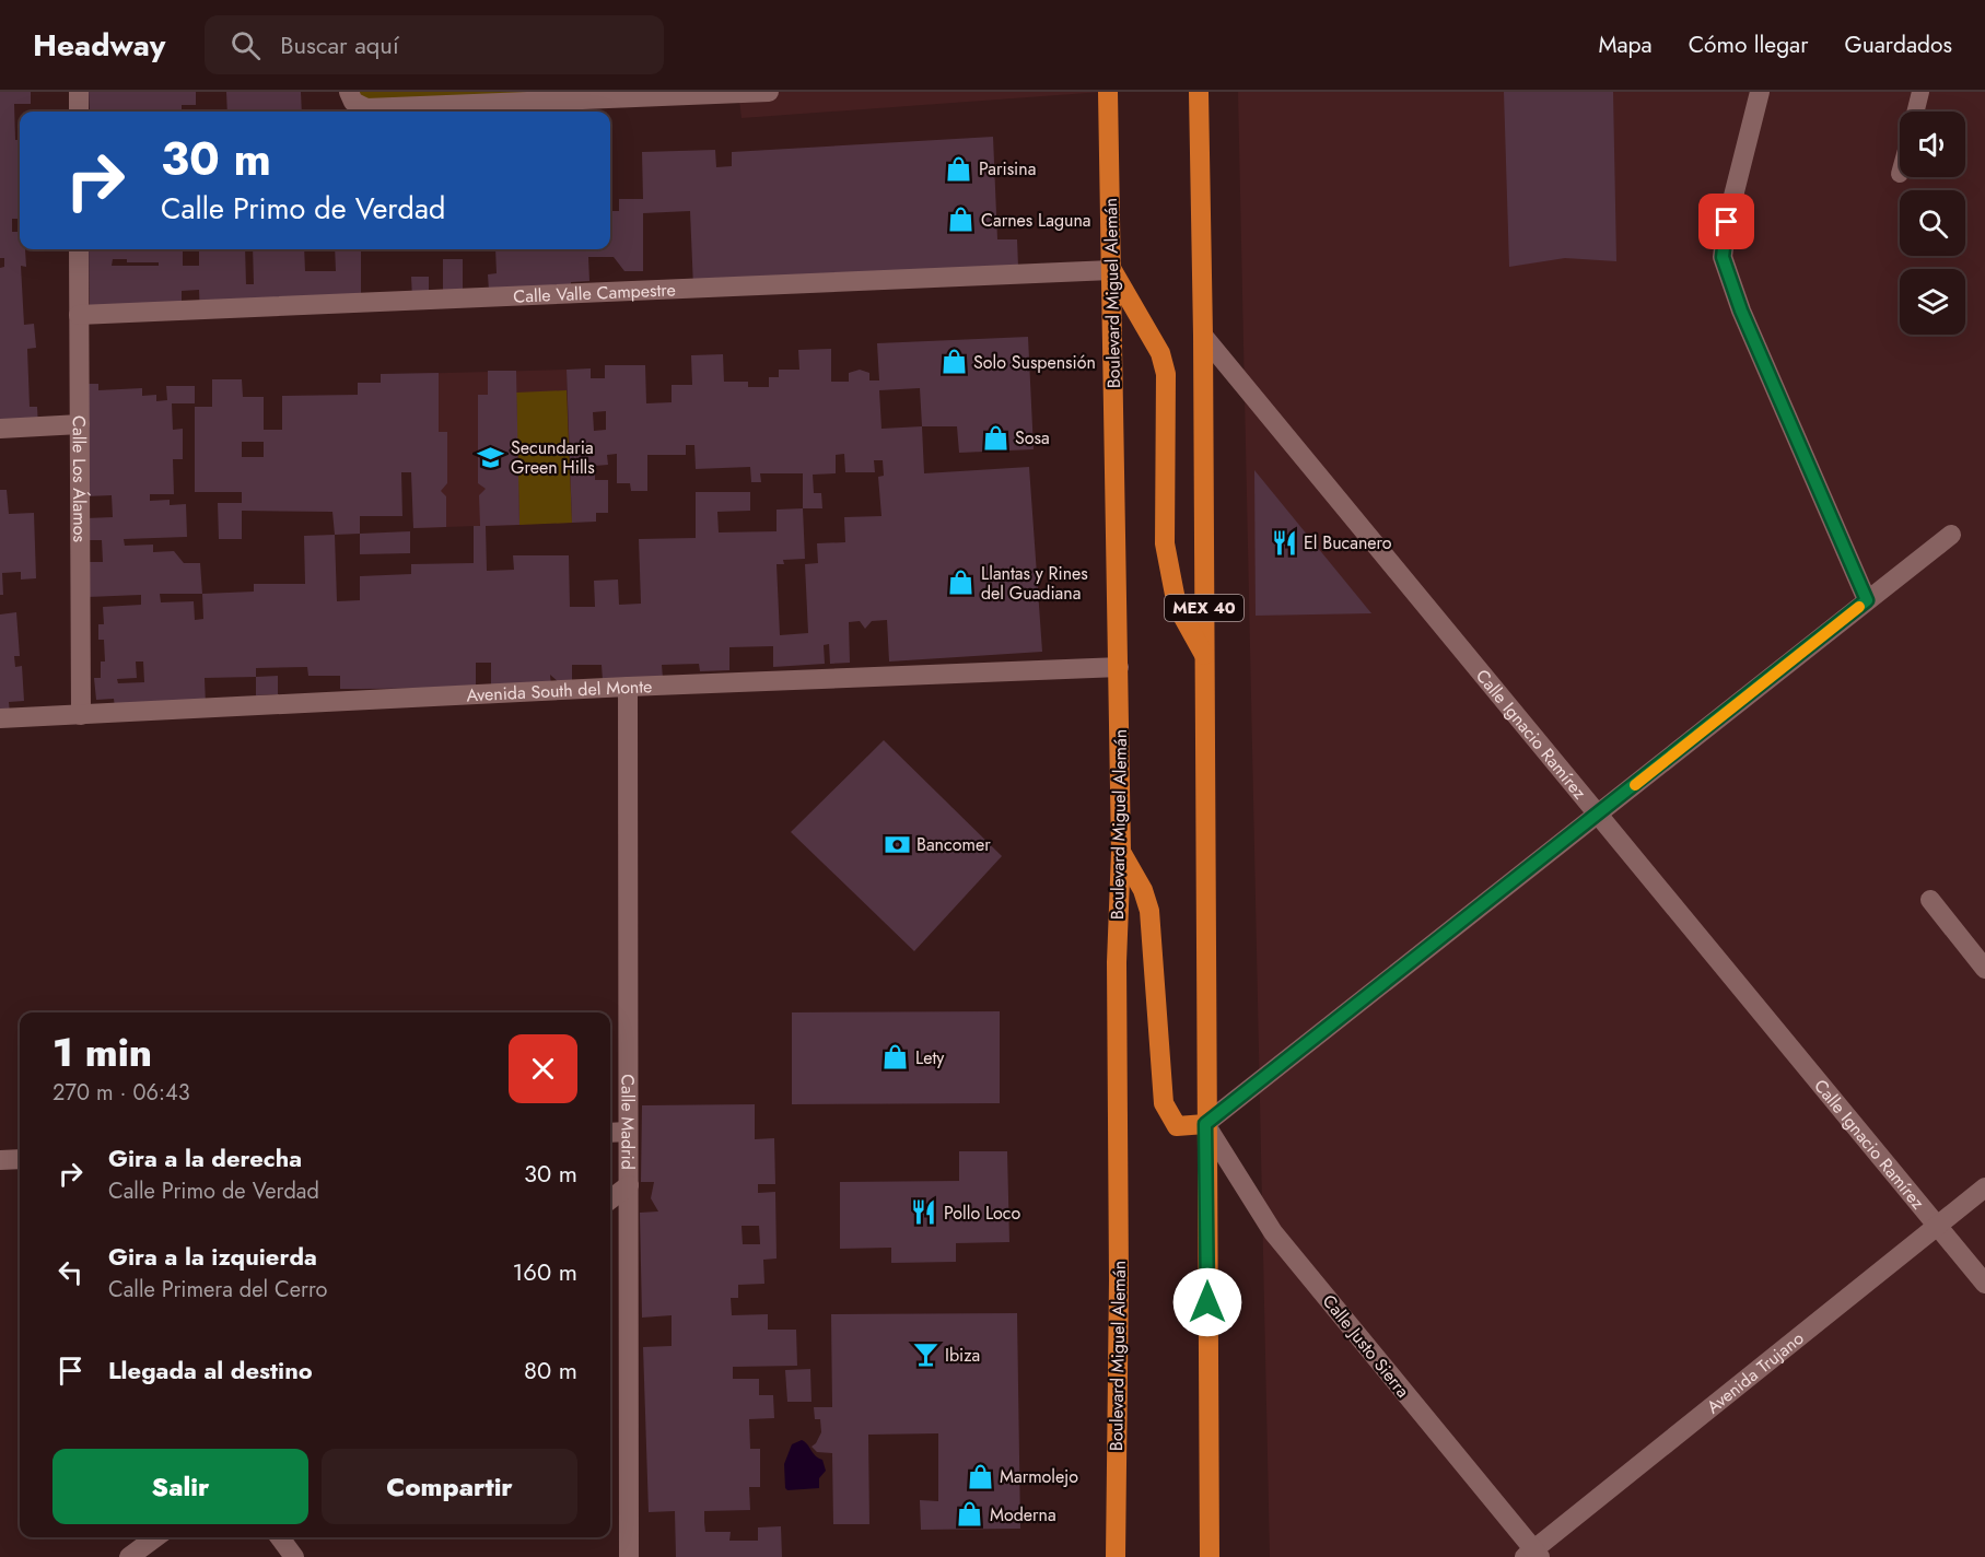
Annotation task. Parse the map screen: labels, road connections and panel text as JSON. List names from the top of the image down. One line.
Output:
{"streets":{"highway":["Boulevard Miguel Alemán","MEX 40"],"street":["Calle Valle Campestre","Calle Los Álamos","Avenida South del Monte","Calle Ignacio Ramírez","Calle Madrid","Calle Justo Sierra","Avenida Trujano"]},"crossings":[["Calle Valle Campestre","Boulevard Miguel Alemán"],["Calle Valle Campestre","Calle Los Álamos"],["Boulevard Miguel Alemán","Avenida South del Monte"],["Calle Los Álamos","Avenida South del Monte"],["MEX 40","Calle Ignacio Ramírez"],["MEX 40","Calle Justo Sierra"],["Avenida South del Monte","Calle Madrid"],["Calle Ignacio Ramírez","Avenida Trujano"],["Calle Justo Sierra","Avenida Trujano"]],"places":{"shop":["Parisina","Carnes Laguna","Solo Suspensión","Sosa","Llantas y Rines del Guadiana","Lety","Marmolejo","Moderna"],"school or university":["Secundaria Green Hills"],"restaurant":["El Bucanero","Pollo Loco"],"bank":["Bancomer"],"bar":["Ibiza"]},"page":{"header":"Headway","search":"Buscar aquí","nav":["Mapa","Cómo llegar","Guardados"],"turn":["30 m","Calle Primo de Verdad"],"heading":["1 min","270 m · 06:43"],"list":[{"name":"Gira a la derecha","note":"Calle Primo de Verdad","value":"30 m"},{"name":"Gira a la izquierda","note":"Calle Primera del Cerro","value":"160 m"},{"name":"Llegada al destino","value":"80 m"}],"buttons":["Salir","Compartir"]}}
